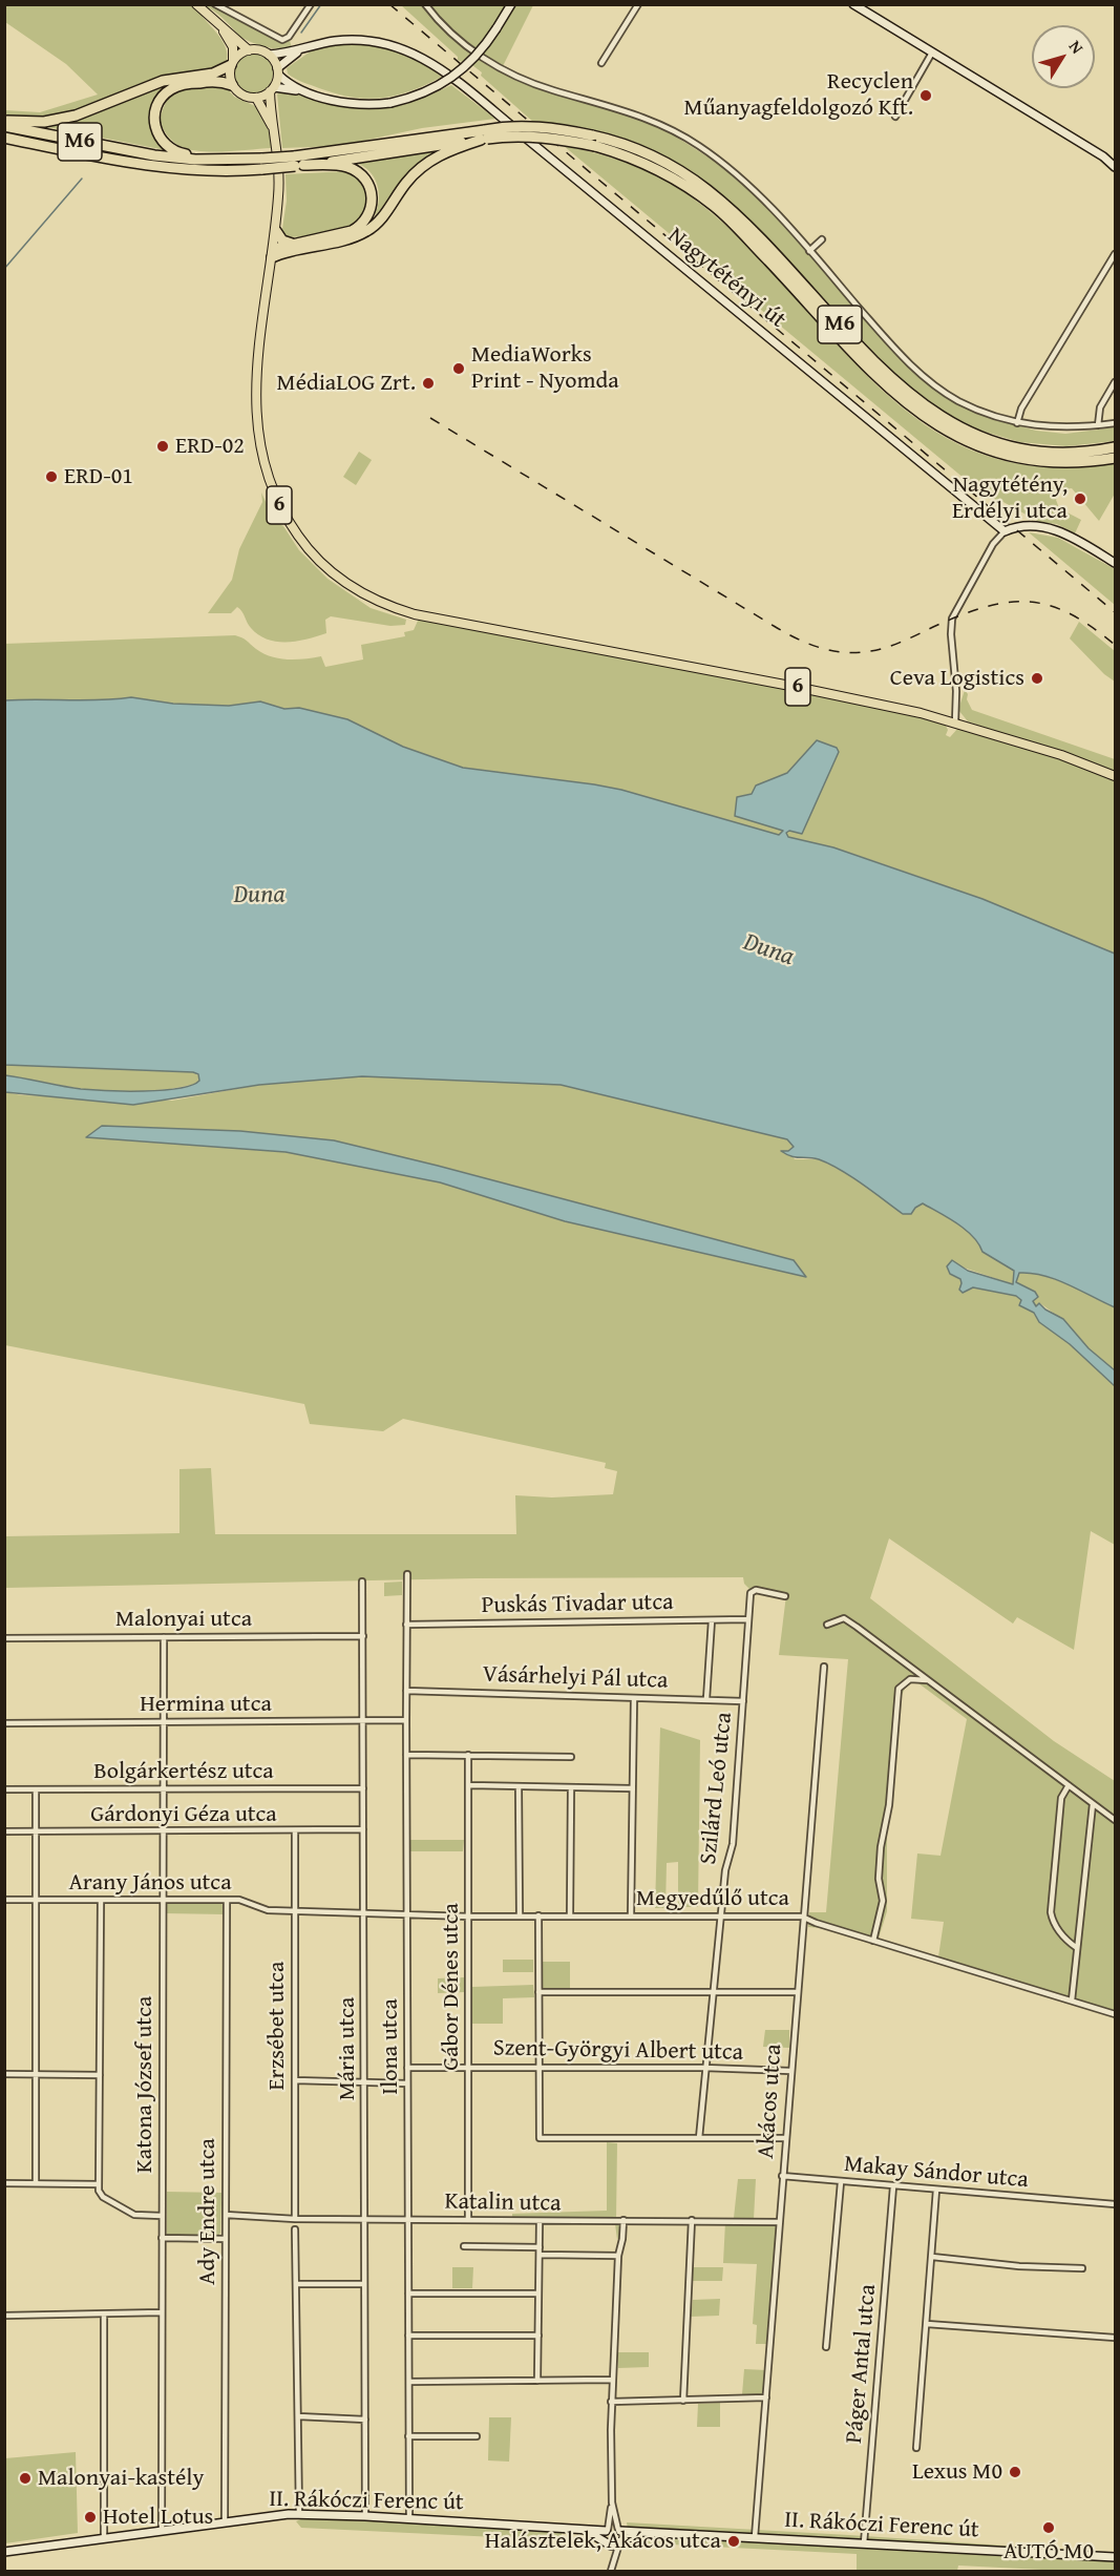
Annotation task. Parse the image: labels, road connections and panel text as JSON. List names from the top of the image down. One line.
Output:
{"streets":{"highway":["M6"],"main road":["Nagytétényi út","6","II. Rákóczi Ferenc út"],"street":["Puskás Tivadar utca","Malonyai utca","Vásárhelyi Pál utca","Hermina utca","Bolgárkertész utca","Szilárd Leó utca","Gárdonyi Géza utca","Arany János utca","Megyedűlő utca","Gábor Dénes utca","Erzsébet utca","Ilona utca","Mária utca","Szent-Györgyi Albert utca","Katona József utca","Akácos utca","Makay Sándor utca","Katalin utca","Ady Endre utca","Páger Antal utca"]},"crossings":[["Nagytétényi út","6"],["Puskás Tivadar utca","Szilárd Leó utca"],["Puskás Tivadar utca","Ilona utca"],["Malonyai utca","Mária utca"],["Malonyai utca","Katona József utca"],["Vásárhelyi Pál utca","Szilárd Leó utca"],["Vásárhelyi Pál utca","Ilona utca"],["Hermina utca","Ilona utca"],["Hermina utca","Mária utca"],["Hermina utca","Katona József utca"],["Bolgárkertész utca","Mária utca"],["Bolgárkertész utca","Katona József utca"],["Szilárd Leó utca","Megyedűlő utca"],["Szilárd Leó utca","Szent-Györgyi Albert utca"],["Gárdonyi Géza utca","Erzsébet utca"],["Gárdonyi Géza utca","Mária utca"],["Gárdonyi Géza utca","Katona József utca"],["Arany János utca","Megyedűlő utca"],["Arany János utca","Erzsébet utca"],["Arany János utca","Ilona utca"],["Arany János utca","Mária utca"],["Arany János utca","Katona József utca"],["Arany János utca","Ady Endre utca"],["Megyedűlő utca","Gábor Dénes utca"],["Megyedűlő utca","Ilona utca"],["Megyedűlő utca","Akácos utca"],["Gábor Dénes utca","Szent-Györgyi Albert utca"],["Gábor Dénes utca","Katalin utca"],["Erzsébet utca","Katalin utca"],["Ilona utca","Szent-Györgyi Albert utca"],["Ilona utca","Katalin utca"],["Ilona utca","II. Rákóczi Ferenc út"],["Mária utca","Katalin utca"],["Mária utca","II. Rákóczi Ferenc út"],["Szent-Györgyi Albert utca","Akácos utca"],["Katona József utca","II. Rákóczi Ferenc út"],["Akácos utca","Makay Sándor utca"],["Akácos utca","Katalin utca"],["Akácos utca","II. Rákóczi Ferenc út"],["Makay Sándor utca","Páger Antal utca"],["Katalin utca","Ady Endre utca"],["Ady Endre utca","II. Rákóczi Ferenc út"],["Páger Antal utca","II. Rákóczi Ferenc út"]],"water":["Duna"],"places":["Recyclen Műanyagfeldolgozó Kft.","MediaWorks Print - Nyomda","MédiaLOG Zrt.","ERD-02","ERD-01","Nagytétény, Erdélyi utca","Ceva Logistics","Lexus M0","Malonyai-kastély","Hotel Lotus","AUTÓ M0","Halásztelek, Akácos utca"],"north":"top right"}
